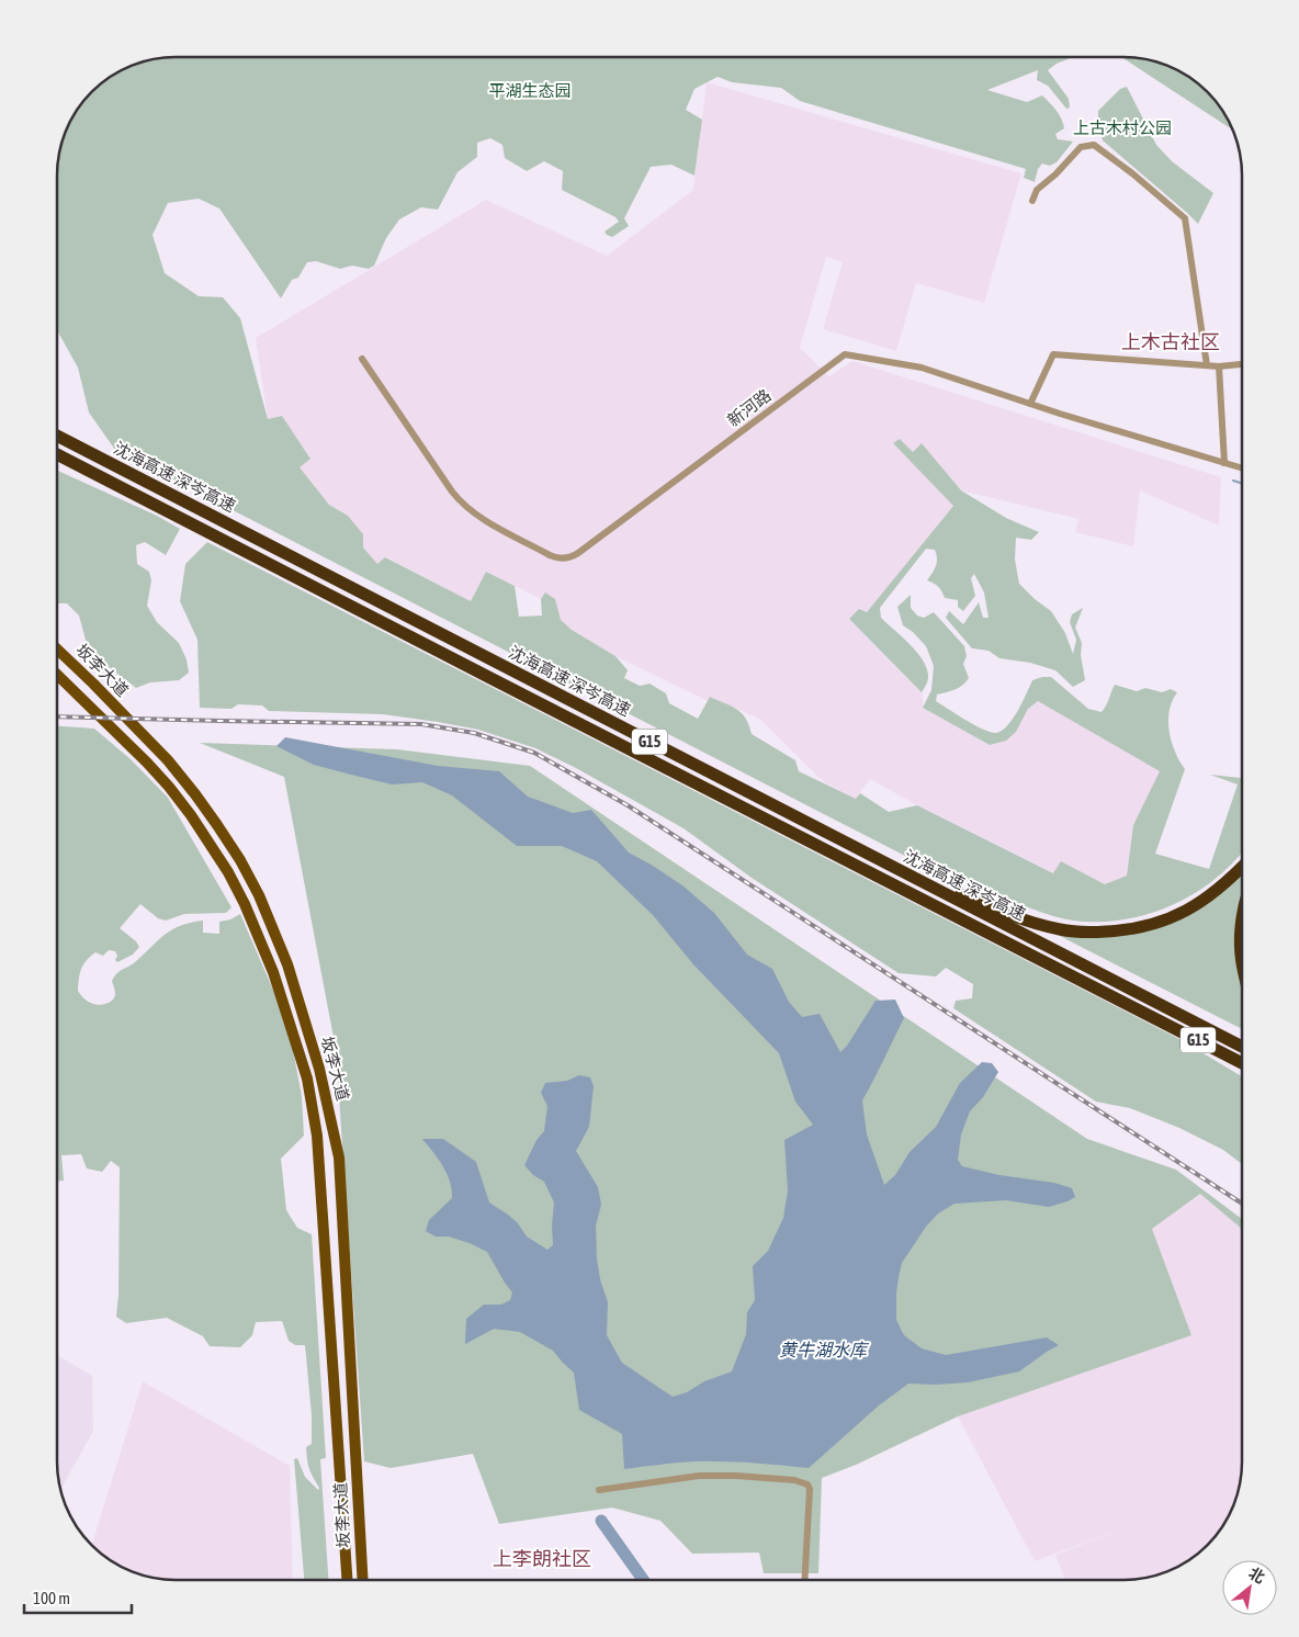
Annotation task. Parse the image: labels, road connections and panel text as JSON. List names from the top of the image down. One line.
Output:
{"streets":{"highway":["沈海高速 深岑高速","G15"],"main road":["坂李大道"],"street":["新河路"]},"crossings":[["沈海高速 深岑高速","G15"]],"districts":["上木古社区","上李朗社区"],"water":["黄牛湖水库"],"parks":["平湖生态园","上古木村公园"],"scale_bar":"100 m","north":"top right"}
